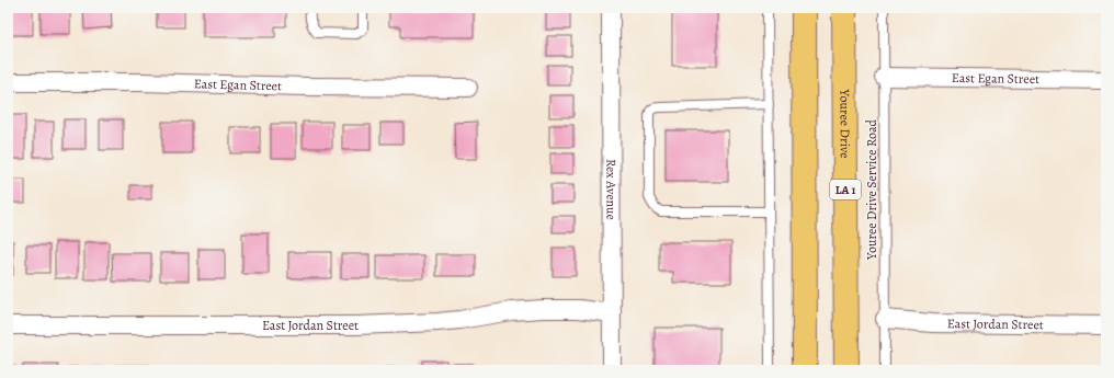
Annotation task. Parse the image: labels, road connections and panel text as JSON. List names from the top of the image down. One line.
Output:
{"streets":{"main road":["Youree Drive","LA 1"],"street":["East Egan Street","Rex Avenue","East Jordan Street"],"lane":["Youree Drive Service Road"]},"crossings":[["East Egan Street","Youree Drive Service Road"],["Rex Avenue","East Jordan Street"],["Youree Drive Service Road","East Jordan Street"]]}
